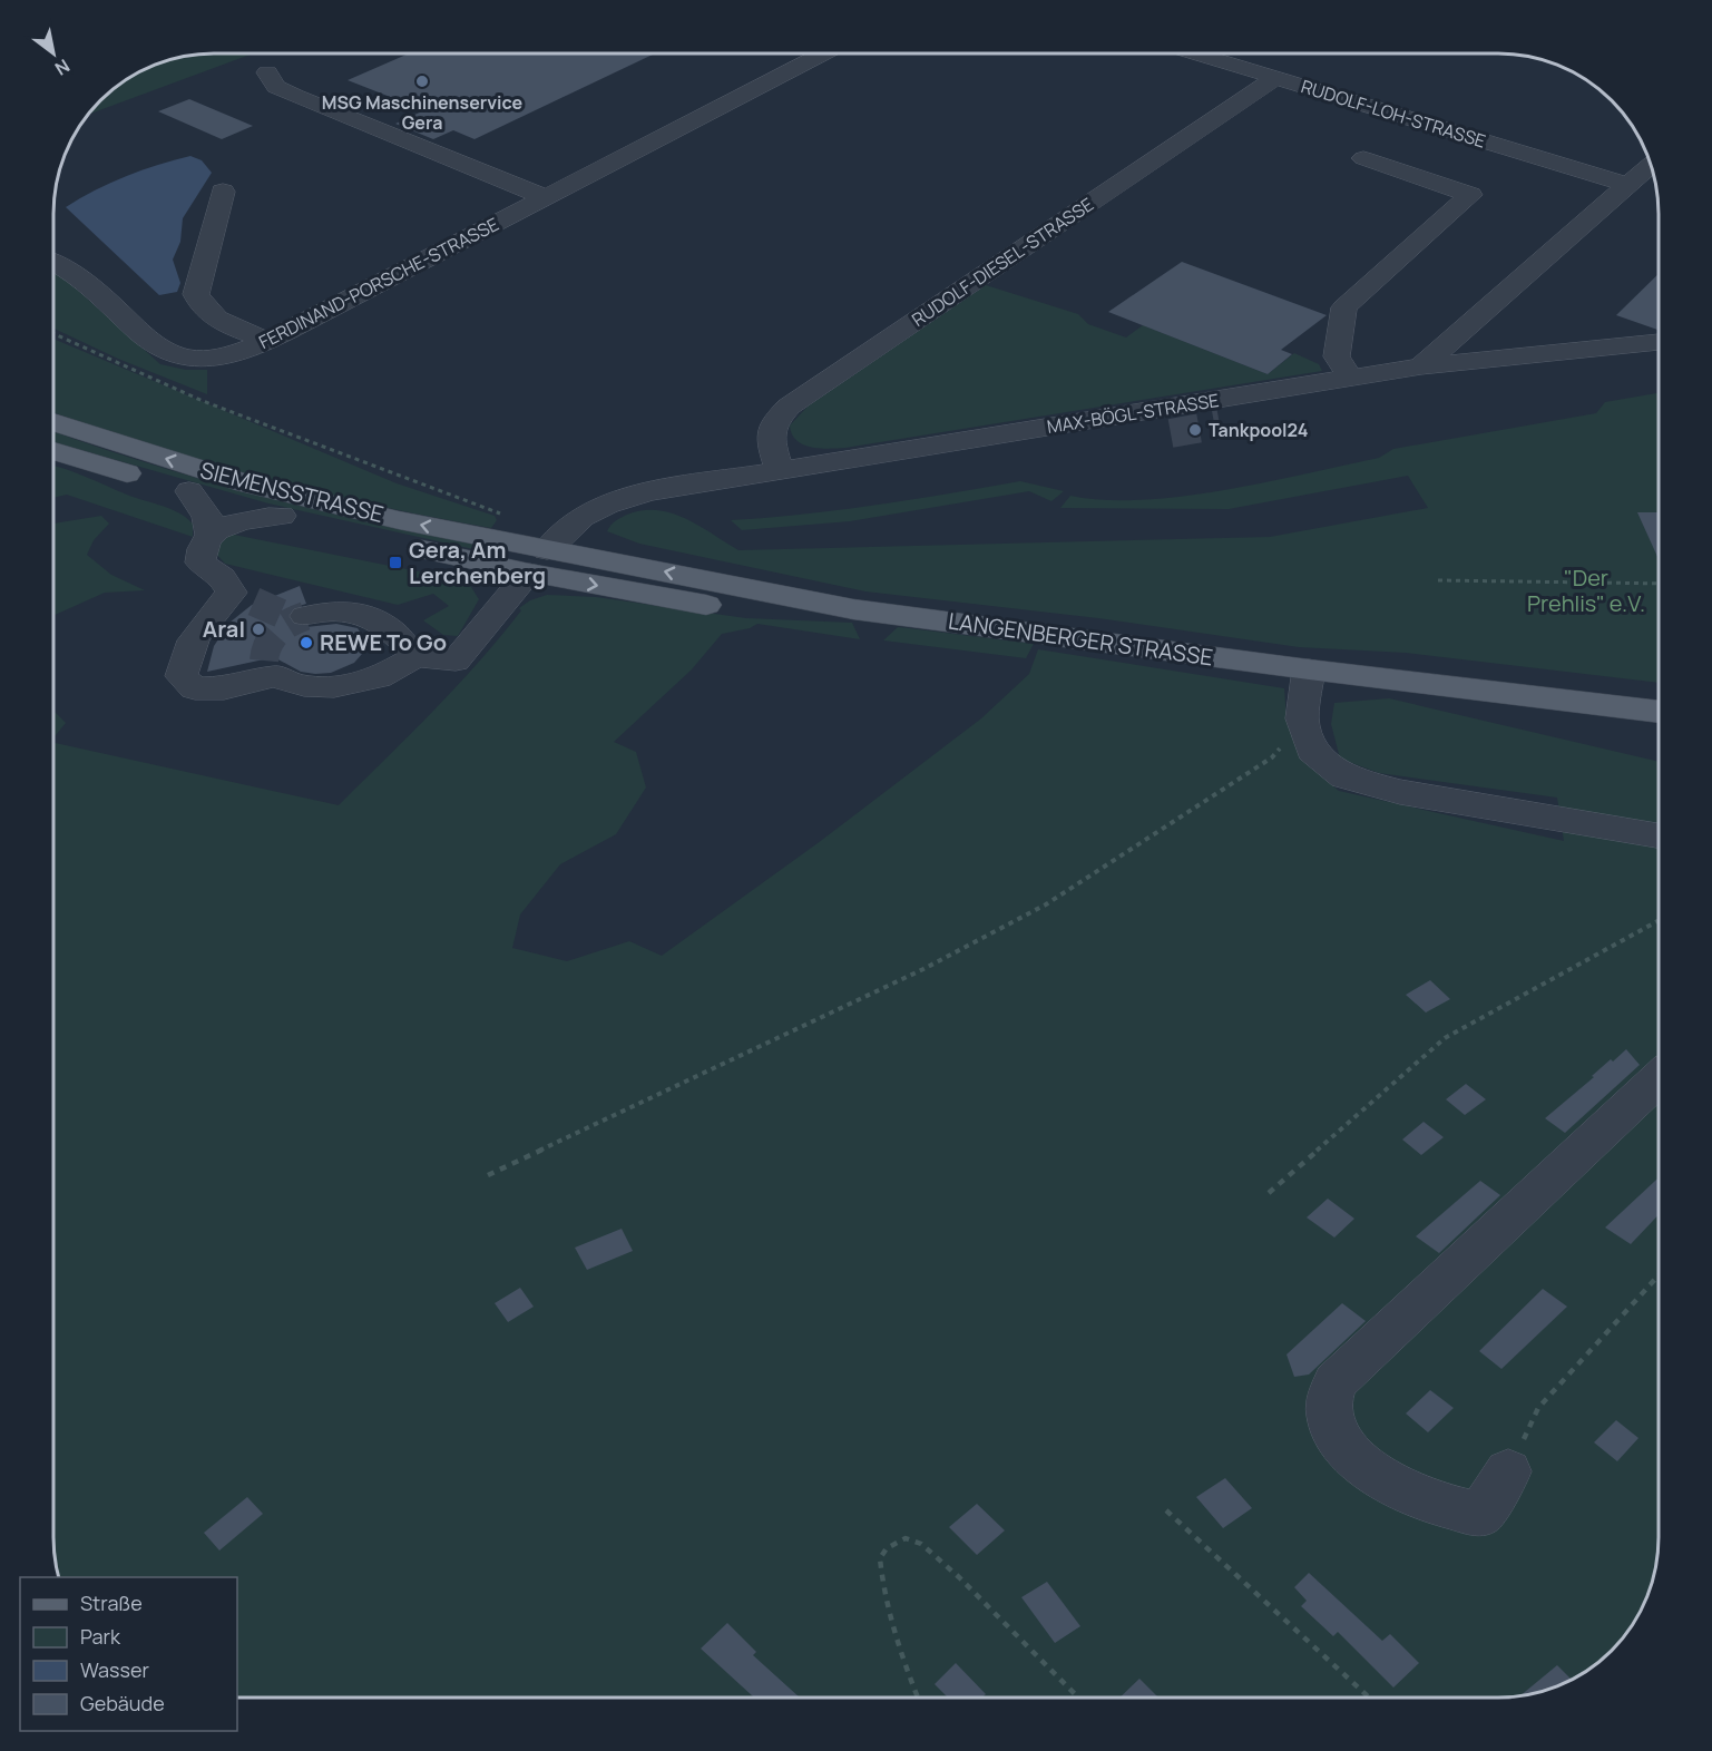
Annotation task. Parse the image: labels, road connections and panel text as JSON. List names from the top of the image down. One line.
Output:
{"streets":{"main road":["SIEMENSSTRASSE","LANGENBERGER STRASSE"],"street":["RUDOLF-LOH-STRASSE","RUDOLF-DIESEL-STRASSE","FERDINAND-PORSCHE-STRASSE","MAX-BÖGL-STRASSE"]},"crossings":[["RUDOLF-LOH-STRASSE","RUDOLF-DIESEL-STRASSE"],["RUDOLF-DIESEL-STRASSE","MAX-BÖGL-STRASSE"],["MAX-BÖGL-STRASSE","SIEMENSSTRASSE"],["MAX-BÖGL-STRASSE","LANGENBERGER STRASSE"],["SIEMENSSTRASSE","LANGENBERGER STRASSE"]],"parks":["\"Der Prehlis\" e.V."],"places":{"other":["MSG Maschinenservice Gera","Tankpool24","Aral","REWE To Go"],"transit":["Gera, Am Lerchenberg"]},"legend":["Straße","Park","Wasser","Gebäude"],"north":"bottom right"}
